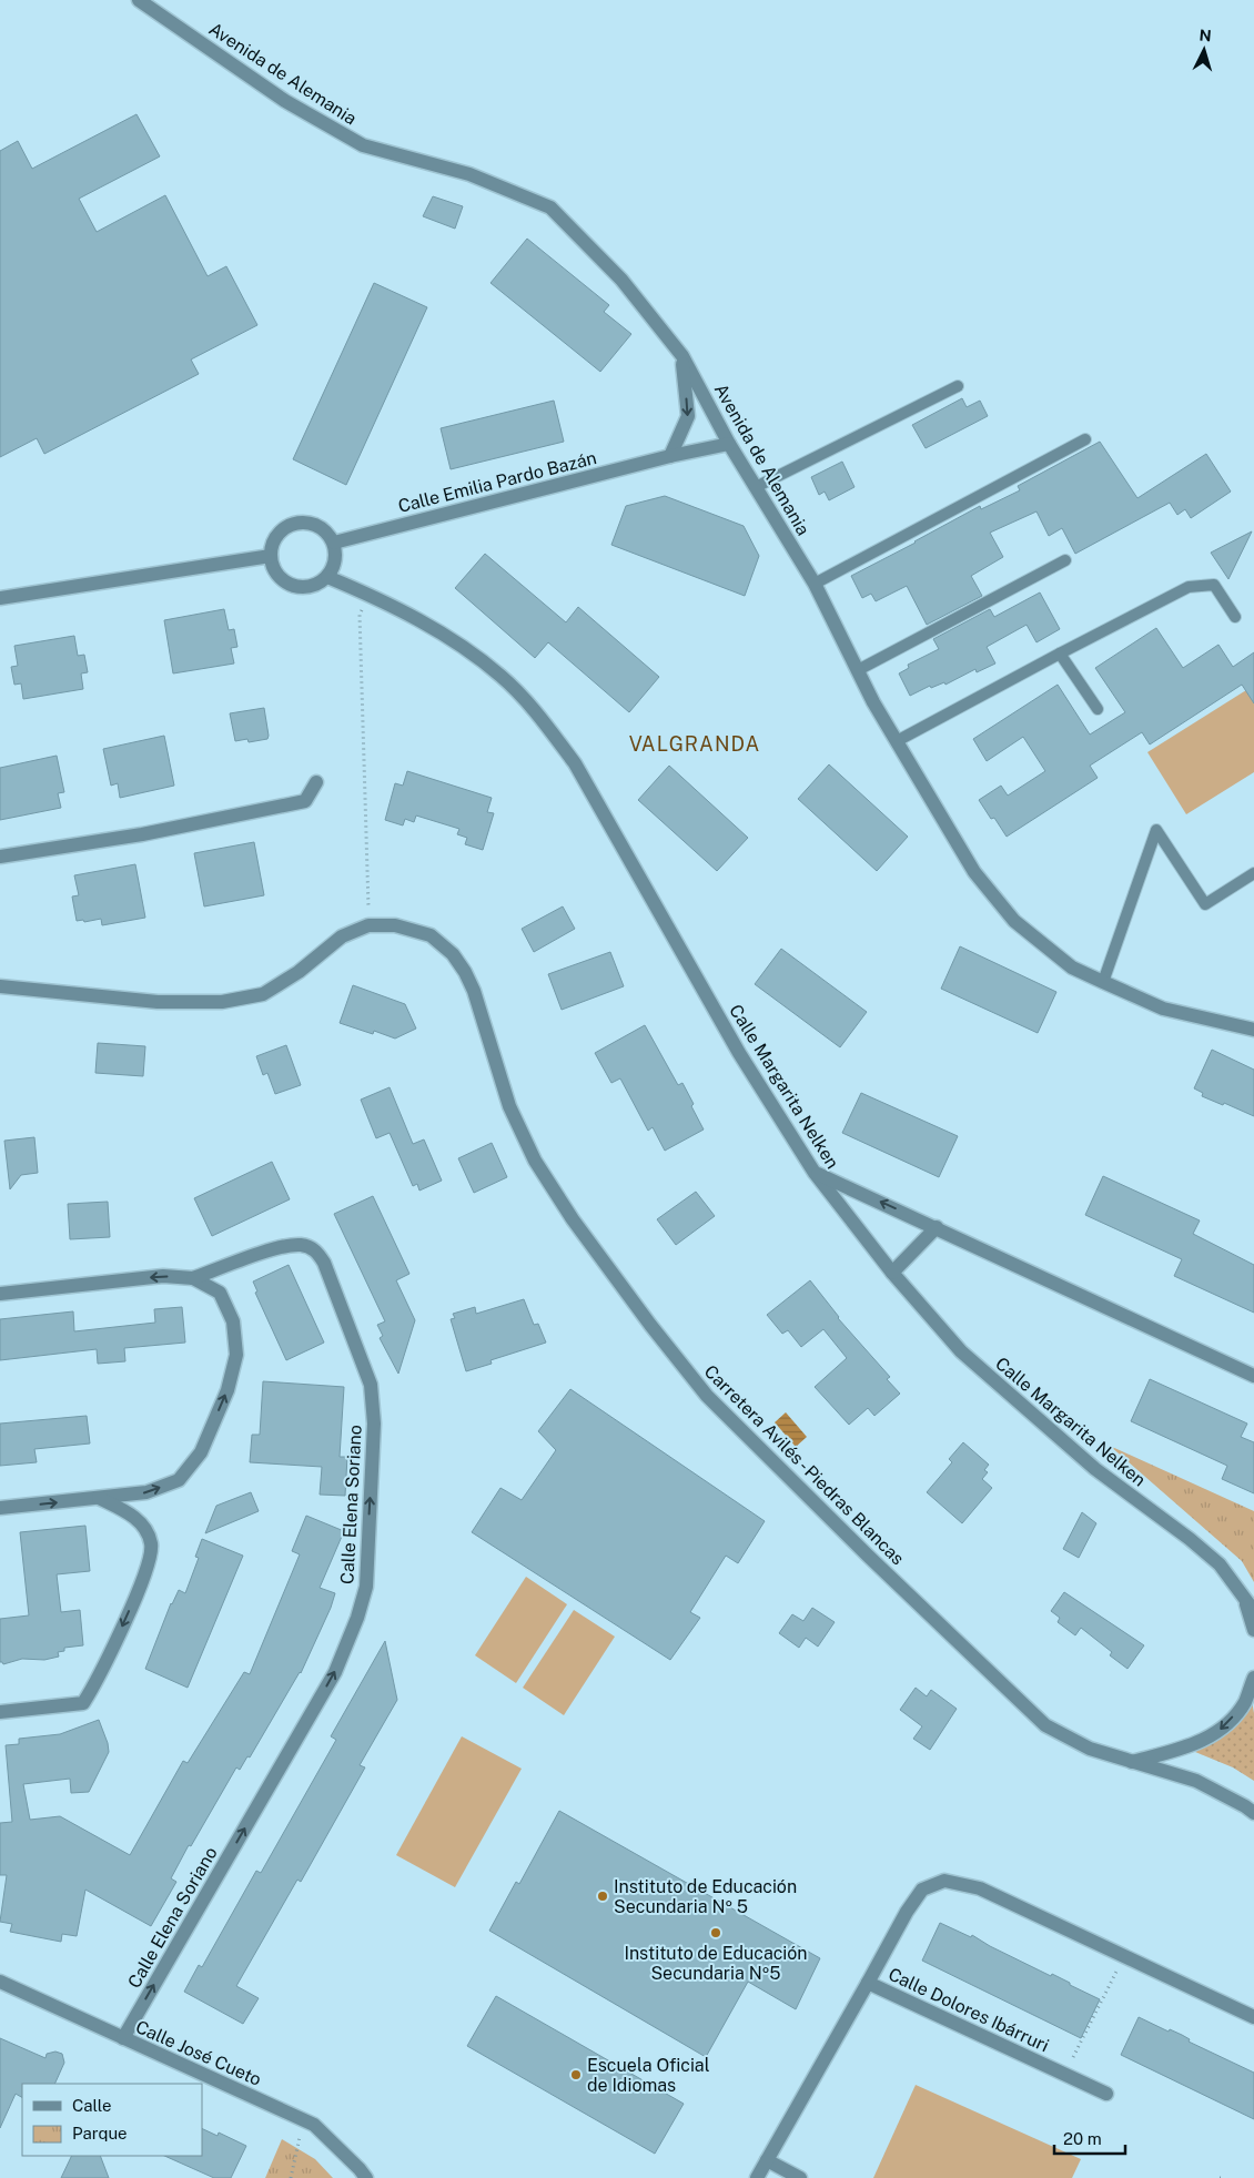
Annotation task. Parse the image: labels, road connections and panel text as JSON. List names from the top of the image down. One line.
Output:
{"streets":{"street":["Avenida de Alemania","Calle Emilia Pardo Bazán","Calle Margarita Nelken","Carretera Avilés - Piedras Blancas","Calle Elena Soriano","Calle Dolores Ibárruri","Calle José Cueto"]},"crossings":[["Avenida de Alemania","Calle Emilia Pardo Bazán"],["Calle Emilia Pardo Bazán","Calle Margarita Nelken"],["Calle Elena Soriano","Calle José Cueto"]],"districts":["VALGRANDA"],"places":["Instituto de Educación Secundaria Nº 5","Instituto de Educación Secundaria Nº5","Escuela Oficial de Idiomas"],"legend":["Calle","Parque"],"scale_bar":"20 m","north":"top"}
